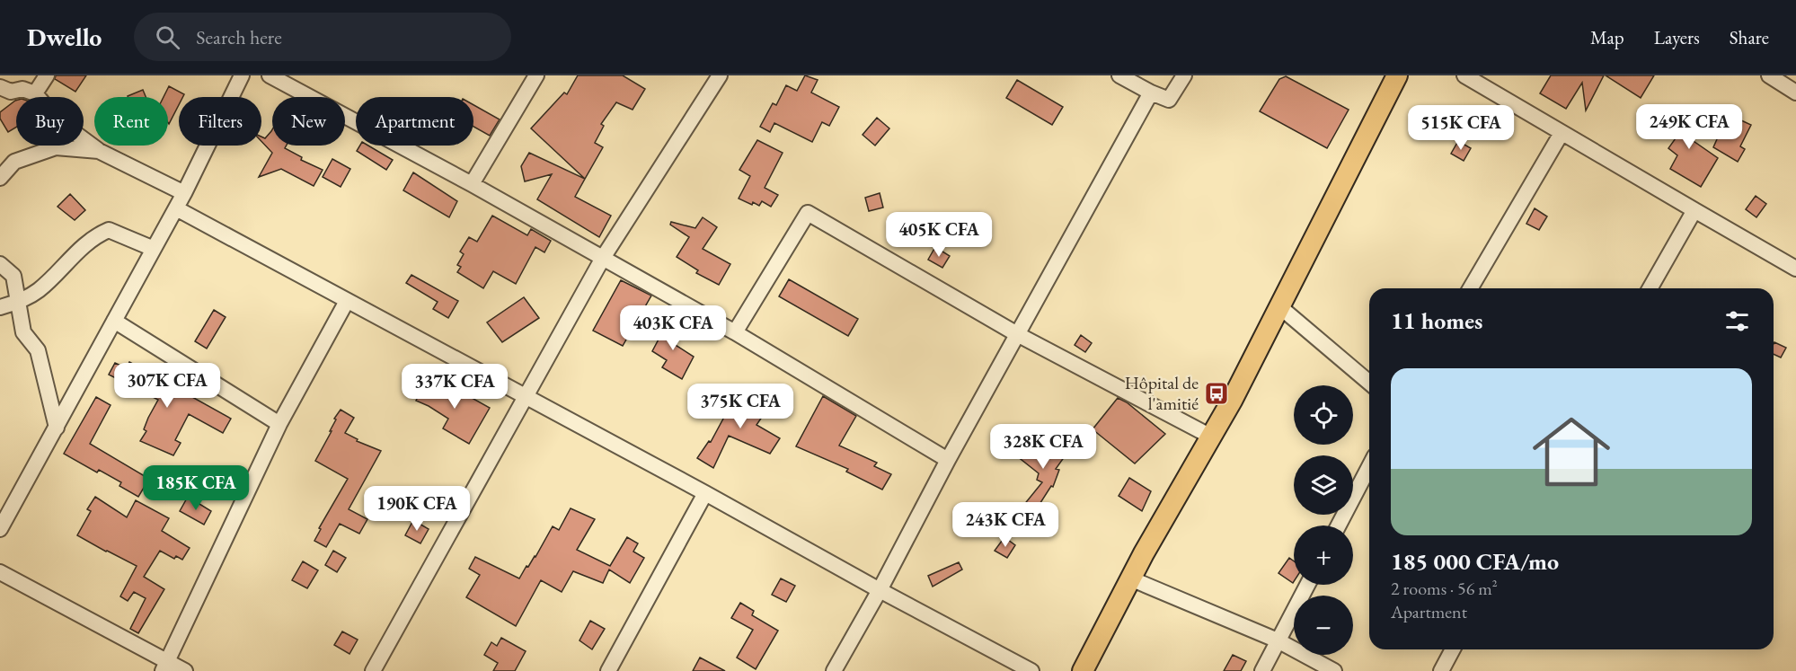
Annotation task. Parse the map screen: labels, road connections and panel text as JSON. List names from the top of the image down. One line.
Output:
{"places":{"bus stop":["Hôpital de l'amitié"]},"page":{"header":"Dwello","search":"Search here","nav":["Map","Layers","Share"],"chip":["Buy","Rent","Filters","New","Apartment"],"price":["249K CFA","515K CFA","405K CFA","403K CFA","307K CFA","337K CFA","375K CFA","328K CFA","185K CFA","190K CFA","243K CFA"],"heading":"11 homes","list":[{"name":"185 000 CFA/mo","note":"2 rooms · 56 m² · Apartment"}],"map_buttons":["+","−"]}}
